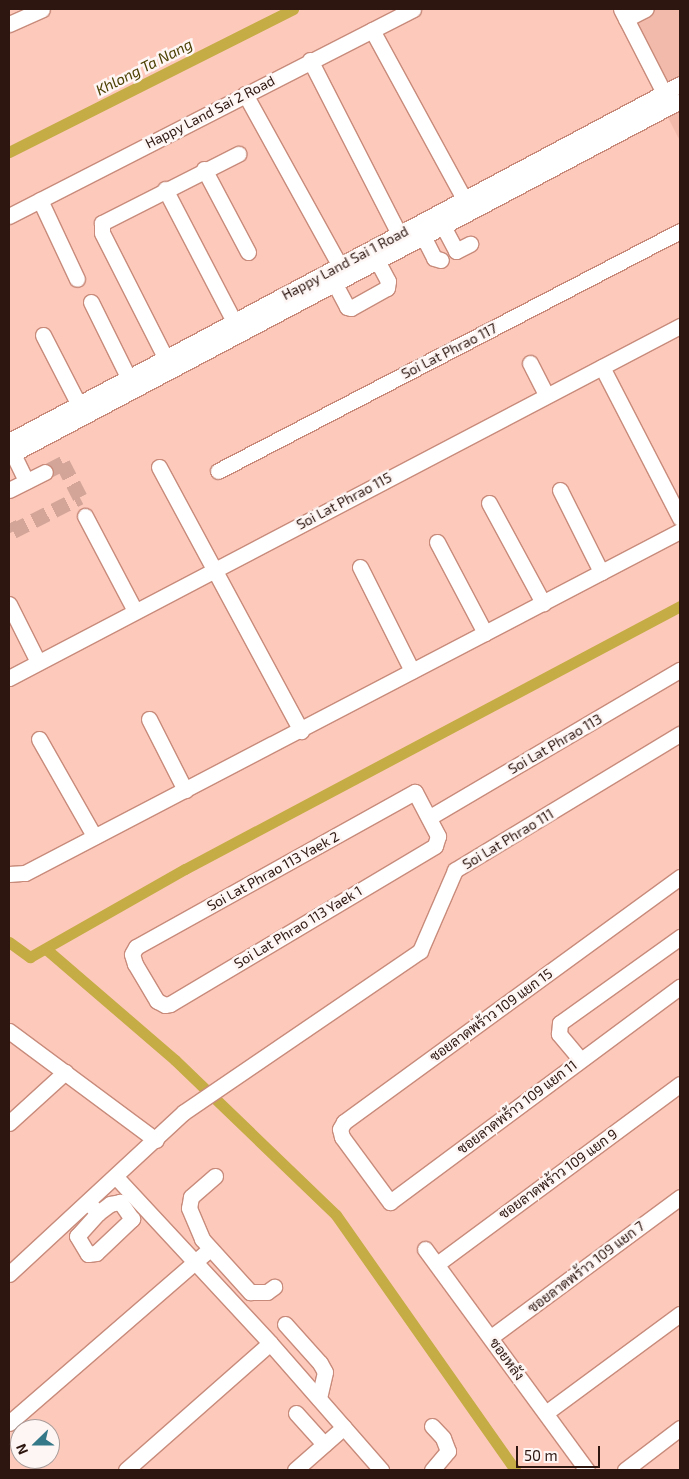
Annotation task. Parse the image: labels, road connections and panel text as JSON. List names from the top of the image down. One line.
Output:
{"streets":{"street":["Happy Land Sai 2 Road","Happy Land Sai 1 Road","Soi Lat Phrao 117","Soi Lat Phrao 115","Soi Lat Phrao 113","Soi Lat Phrao 111","Soi Lat Phrao 113 Yaek 2","Soi Lat Phrao 113 Yaek 1","ซอยลาดพร้าว 109 แยก 15","ซอยลาดพร้าว 109 แยก 11","ซอยลาดพร้าว 109 แยก 9","ซอยลาดพร้าว 109 แยก 7","ซอยหลัง"]},"crossings":[["Soi Lat Phrao 113","Soi Lat Phrao 113 Yaek 2"],["Soi Lat Phrao 113","Soi Lat Phrao 113 Yaek 1"],["Soi Lat Phrao 113 Yaek 2","Soi Lat Phrao 113 Yaek 1"],["ซอยลาดพร้าว 109 แยก 15","ซอยลาดพร้าว 109 แยก 11"],["ซอยลาดพร้าว 109 แยก 9","ซอยหลัง"],["ซอยลาดพร้าว 109 แยก 7","ซอยหลัง"]],"water":["Khlong Ta Nang"],"scale_bar":"50 m","north":"left"}
